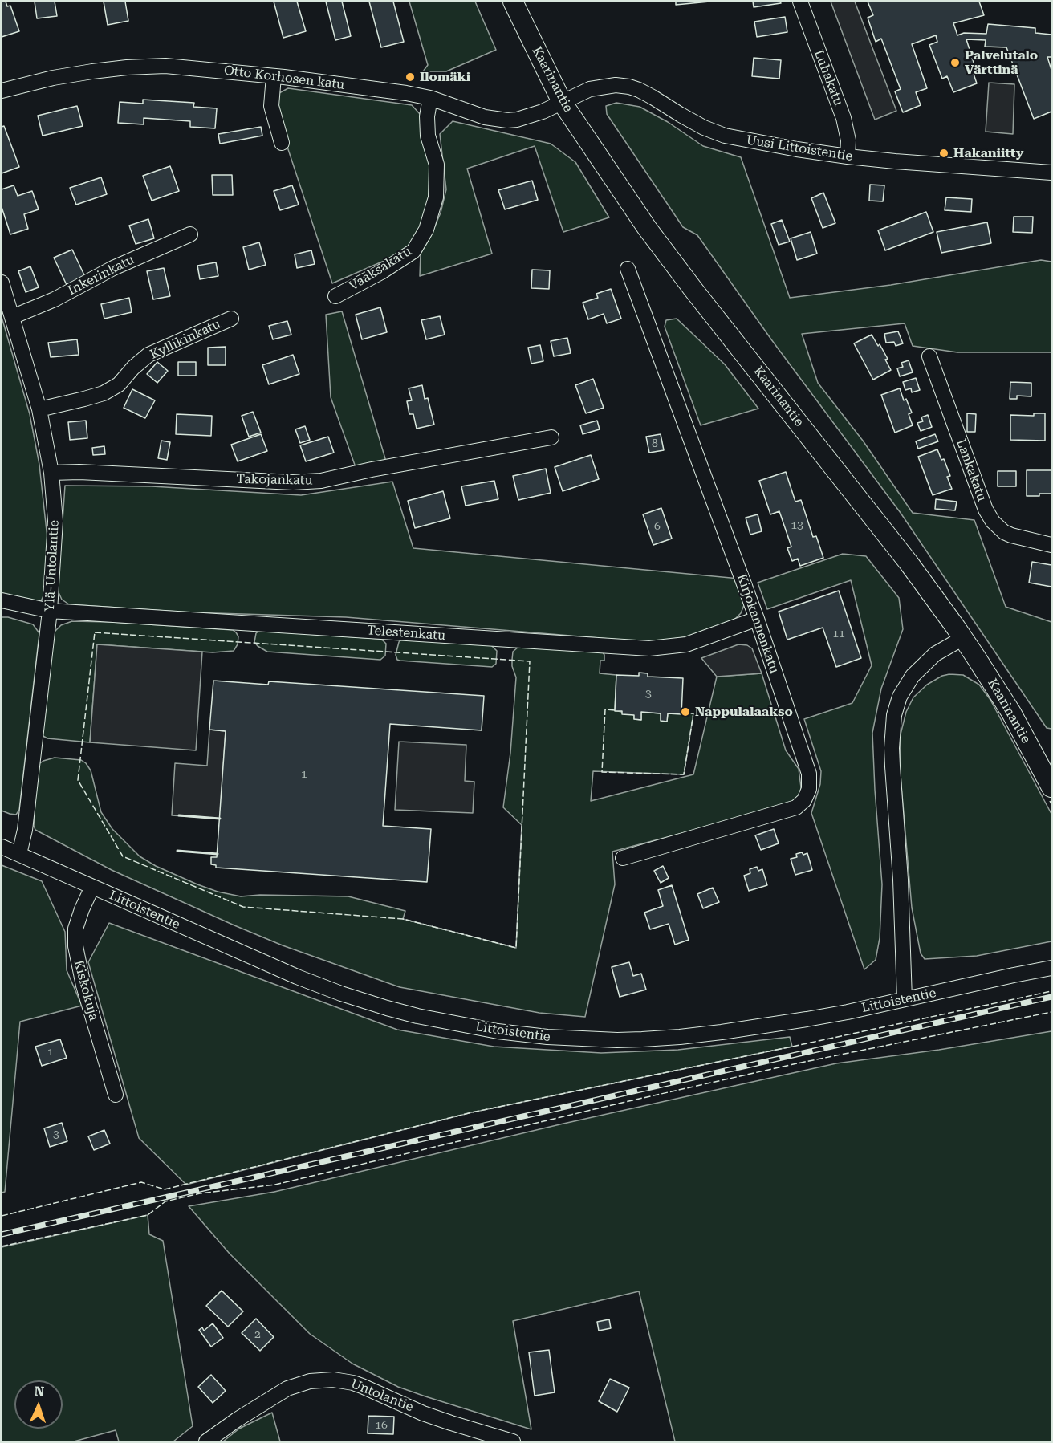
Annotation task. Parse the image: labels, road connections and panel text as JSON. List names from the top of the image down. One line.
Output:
{"streets":{"main road":["Kaarinantie"],"street":["Otto Korhosen katu","Luhakatu","Uusi Littoistentie","Vaaksakatu","Inkerinkatu","Kyllikinkatu","Lankakatu","Takojankatu","Ylä-Untolantie","Kirjokannenkatu","Telestenkatu","Littoistentie","Kiskokuja","Untolantie"]},"crossings":[["Otto Korhosen katu","Kaarinantie"],["Otto Korhosen katu","Uusi Littoistentie"],["Otto Korhosen katu","Vaaksakatu"],["Luhakatu","Uusi Littoistentie"],["Kaarinantie","Uusi Littoistentie"],["Inkerinkatu","Ylä-Untolantie"],["Kyllikinkatu","Ylä-Untolantie"],["Takojankatu","Ylä-Untolantie"],["Ylä-Untolantie","Telestenkatu"],["Ylä-Untolantie","Littoistentie"],["Kirjokannenkatu","Telestenkatu"],["Littoistentie","Kiskokuja"]],"places":["Palvelutalo Värttinä","Ilomäki","Hakaniitty","Nappulalaakso"],"house_numbers":["8","13","6","11","3","1","1","3","2","16"],"north":"top"}
